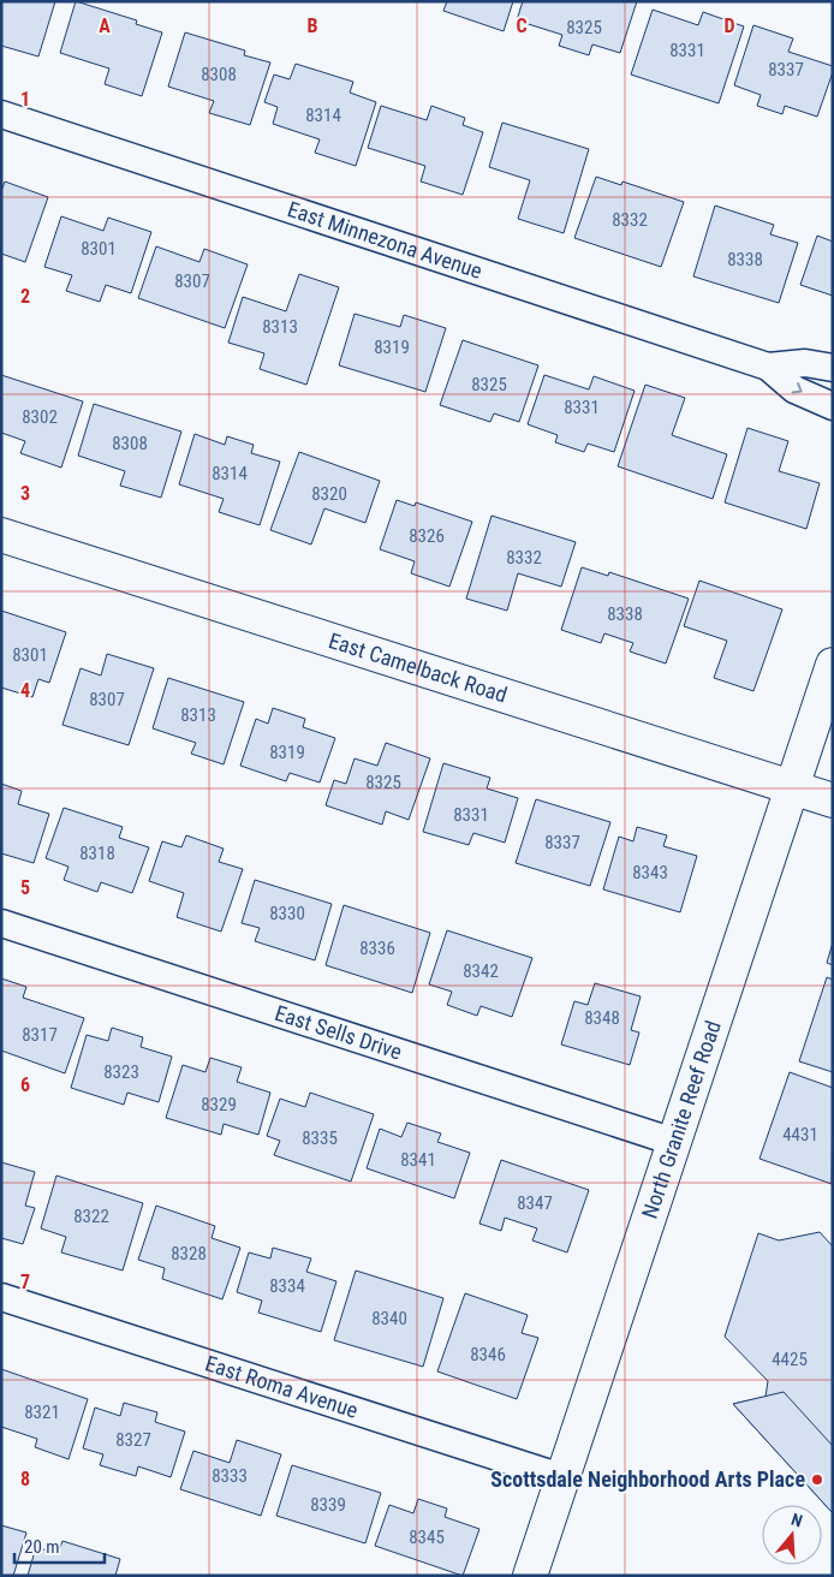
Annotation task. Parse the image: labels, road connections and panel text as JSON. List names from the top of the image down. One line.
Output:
{"streets":{"street":["East Minnezona Avenue","East Camelback Road","East Sells Drive","North Granite Reef Road","East Roma Avenue"]},"crossings":[["East Camelback Road","North Granite Reef Road"],["East Sells Drive","North Granite Reef Road"],["North Granite Reef Road","East Roma Avenue"]],"places":["Scottsdale Neighborhood Arts Place"],"house_numbers":["8325","8331","8337","8308","8314","8332","8301","8338","8307","8313","8319","8325","8331","8302","8308","8314","8320","8326","8332","8338","8301","8307","8313","8319","8325","8331","8337","8318","8343","8330","8336","8342","8348","8317","8323","8329","4431","8335","8341","8347","8322","8328","8334","8340","8346","4425","8321","8327","8333","8339","8345"],"scale_bar":"20 m","north":"top","grid":{"columns":["A","B","C","D"],"rows":["1","2","3","4","5","6","7","8"]}}
